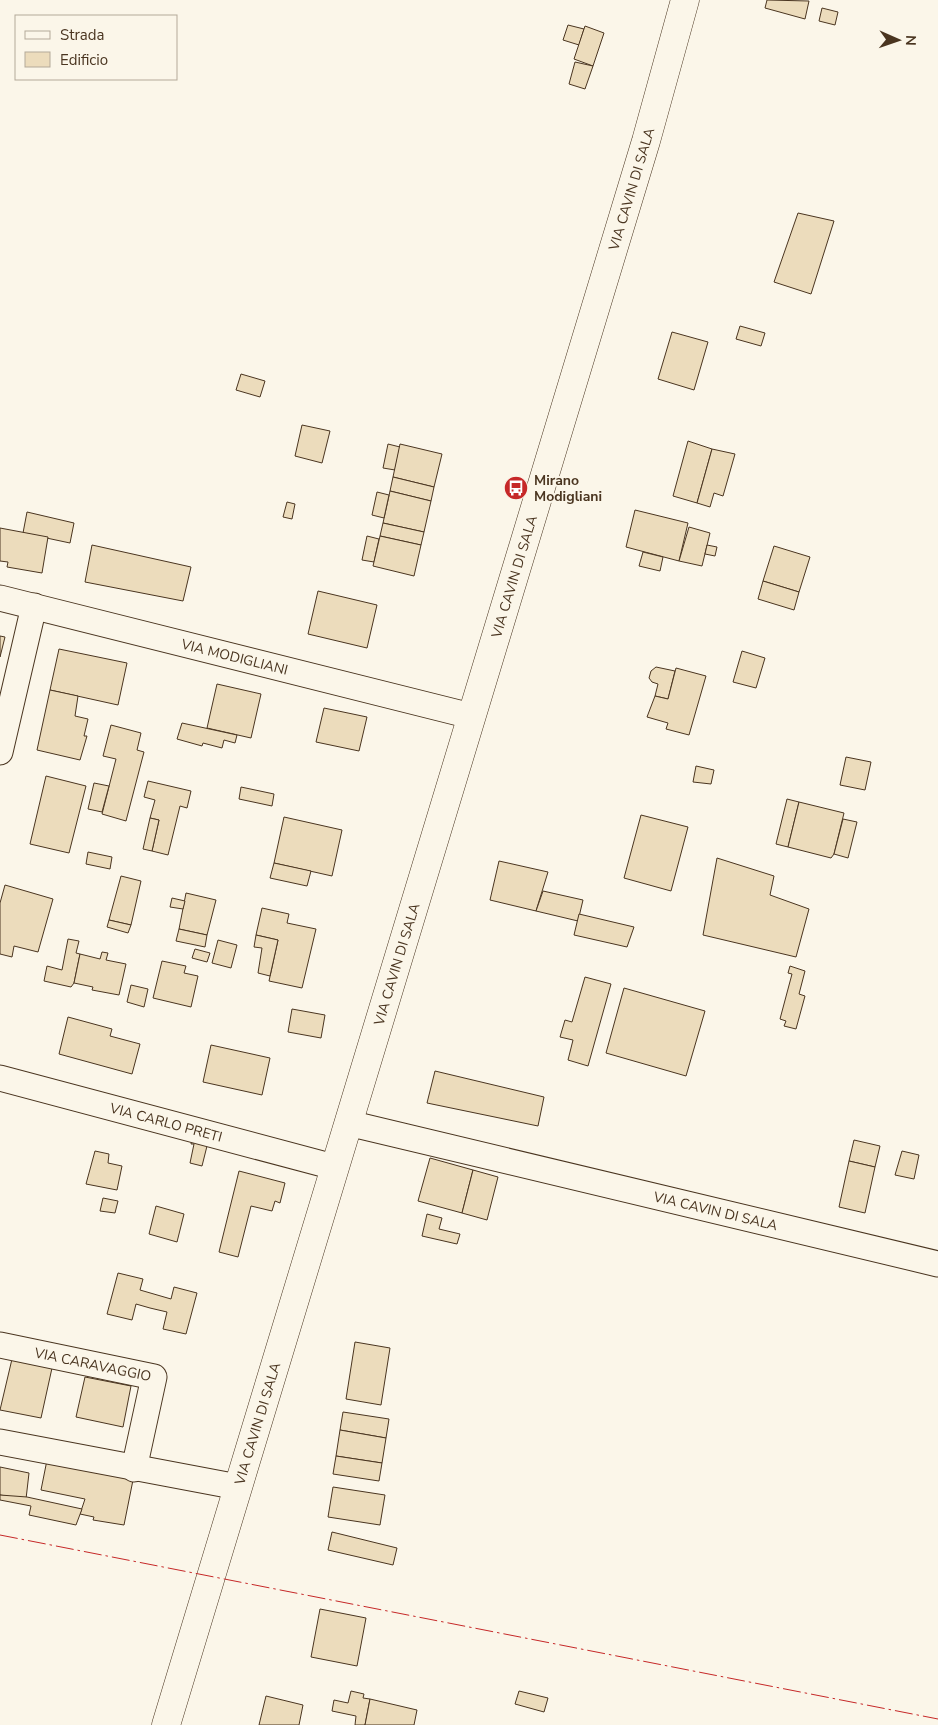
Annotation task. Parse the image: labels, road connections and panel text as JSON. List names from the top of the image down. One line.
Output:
{"streets":{"main road":["VIA CAVIN DI SALA"],"street":["VIA MODIGLIANI","VIA CARLO PRETI","VIA CARAVAGGIO"]},"crossings":[["VIA CAVIN DI SALA","VIA MODIGLIANI"],["VIA CAVIN DI SALA","VIA CARLO PRETI"]],"places":{"bus stop":["Mirano Modigliani"]},"legend":["Strada","Edificio"],"north":"right"}
